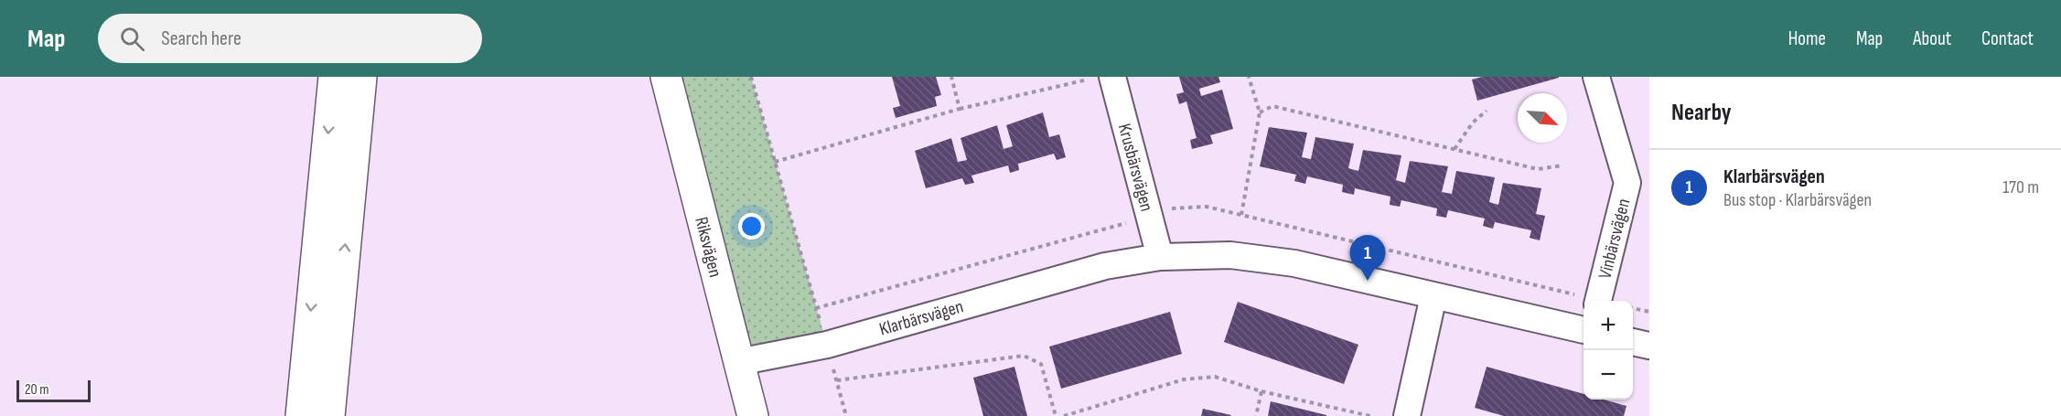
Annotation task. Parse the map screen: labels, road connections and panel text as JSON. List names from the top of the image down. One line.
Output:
{"streets":{"main road":["Riksvägen"],"street":["Krusbärsvägen","Vinbärsvägen","Klarbärsvägen"]},"crossings":[["Krusbärsvägen","Klarbärsvägen"],["Riksvägen","Klarbärsvägen"]],"scale_bar":"20 m","north":"bottom right","page":{"header":"Map","search":"Search here","nav":["Home","Map","About","Contact"],"heading":"Nearby","list":[{"mark":"1","name":"Klarbärsvägen","note":"Bus stop · Klarbärsvägen","value":"170 m"}],"pins":"1","map_buttons":["+","−"],"scale":"20 m"}}
